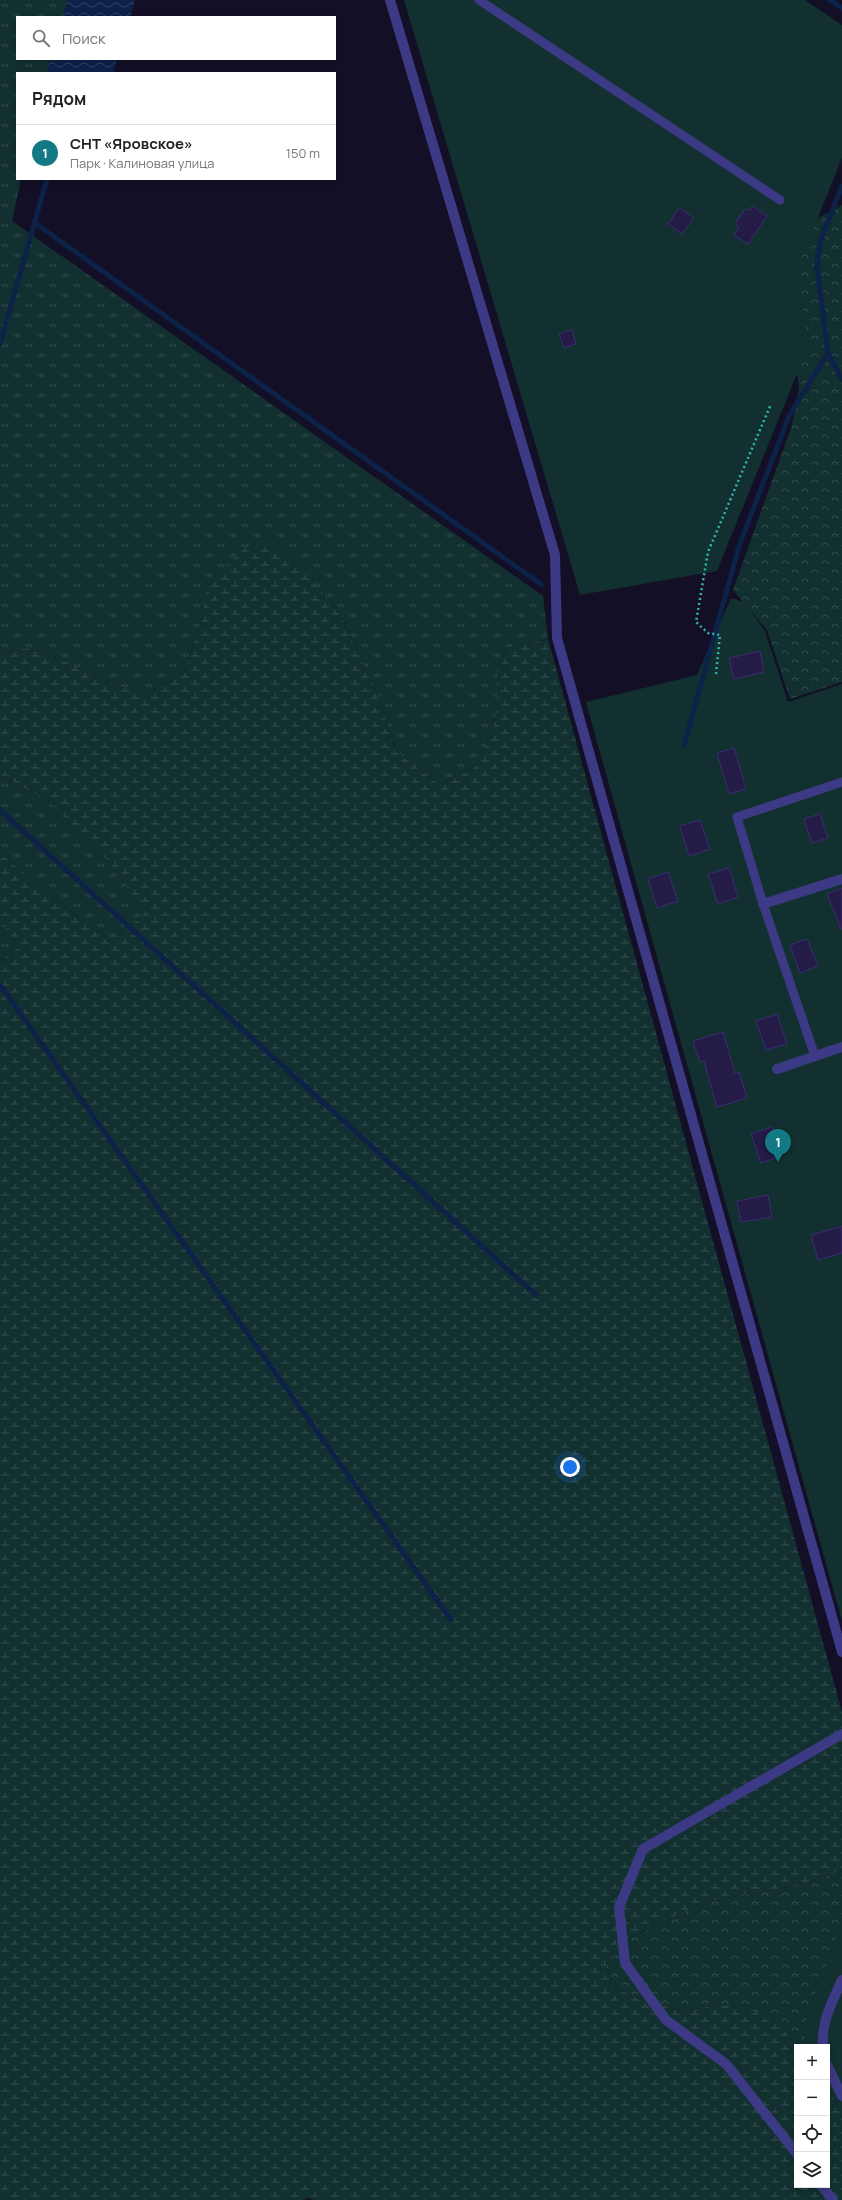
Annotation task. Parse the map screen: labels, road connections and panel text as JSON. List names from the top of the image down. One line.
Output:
{"page":{"search":"Поиск","heading":"Рядом","list":[{"mark":"1","name":"СНТ «Яровское»","note":"Парк · Калиновая улица","value":"150 m"}],"pins":"1","map_buttons":["+","−"]}}
